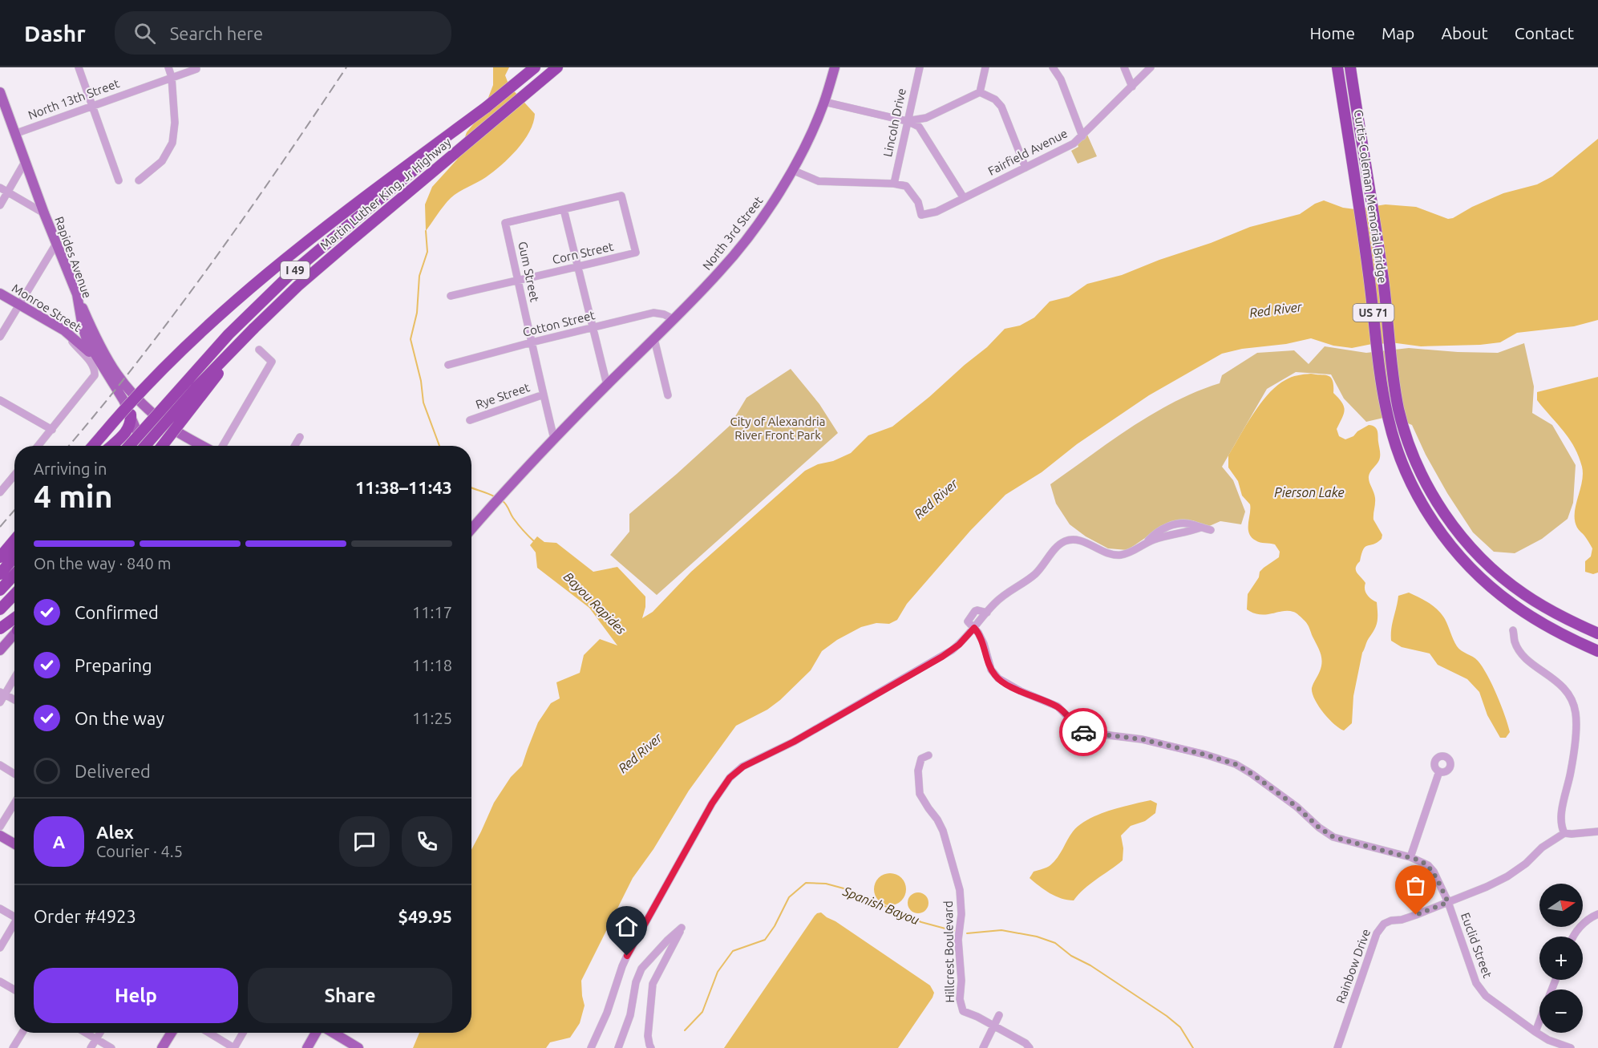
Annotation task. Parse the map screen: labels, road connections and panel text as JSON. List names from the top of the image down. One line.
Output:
{"streets":{"highway":["Martin Luther King, Jr Highway","Curtis-Coleman Memorial Bridge","I 49","US 71"],"main road":["North 3rd Street","Rapides Avenue","Monroe Street"],"street":["North 13th Street","Lincoln Drive","Fairfield Avenue","Corn Street","Gum Street","Cotton Street","Rye Street","Euclid Street","Hillcrest Boulevard","Rainbow Drive"]},"crossings":[["North 13th Street","Rapides Avenue"],["Lincoln Drive","Fairfield Avenue"],["North 3rd Street","Gum Street"],["North 3rd Street","Cotton Street"],["Corn Street","Gum Street"],["Rapides Avenue","Monroe Street"],["Gum Street","Cotton Street"],["Gum Street","Rye Street"],["Euclid Street","Rainbow Drive"]],"water":["Red River","Pierson Lake","Bayou Rapides","Spanish Bayou"],"parks":["City of Alexandria River Front Park"],"north":"right","page":{"header":"Dashr","search":"Search here","nav":["Home","Map","About","Contact"],"heading":["4 min","Arriving in","11:38–11:43"],"panel":["Alex","Courier · 4.5","Order #4923","$49.95"],"bar":"On the way · 840 m","list":[["Confirmed","11:17"],["Preparing","11:18"],["On the way","11:25"],"Delivered"],"round":"A","map_buttons":["+","−"],"buttons":["Help","Share"]}}
